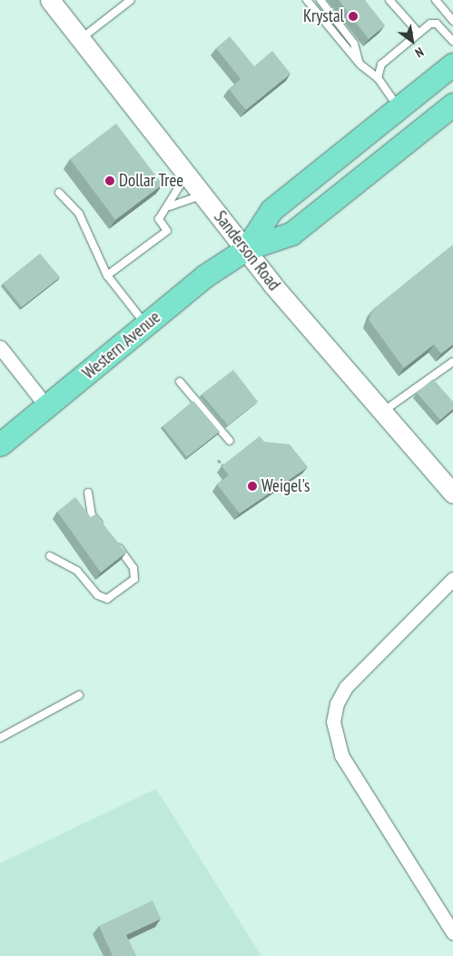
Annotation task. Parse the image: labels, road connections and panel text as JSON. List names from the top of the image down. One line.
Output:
{"streets":{"main road":["Western Avenue"],"street":["Sanderson Road"]},"crossings":[["Sanderson Road","Western Avenue"]],"places":["Krystal","Dollar Tree","Weigel's"],"north":"bottom right"}
